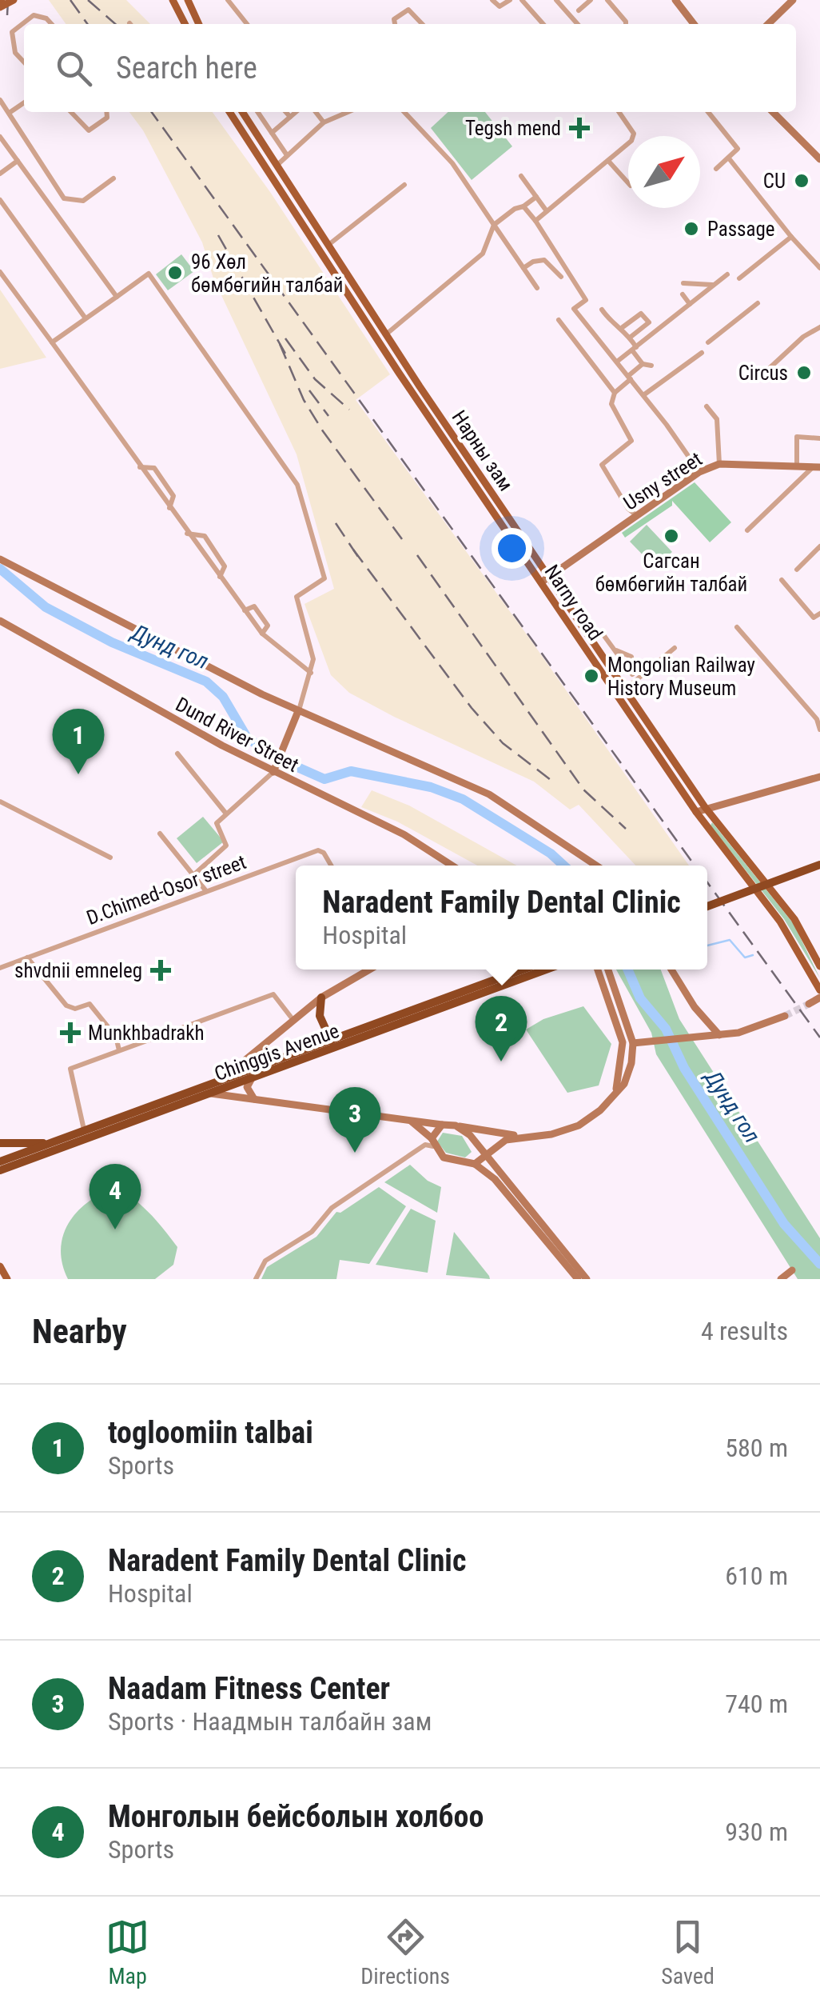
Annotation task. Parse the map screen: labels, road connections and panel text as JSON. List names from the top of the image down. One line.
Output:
{"streets":{"highway":["Chinggis Avenue"],"main road":["Нарны зам","Usny street","Narny road","Dund River Street"],"street":["D.Chimed-Osor street"]},"crossings":[["Нарны зам","Usny street"],["Usny street","Narny road"]],"water":["Дунд гол"],"places":{"health":["Tegsh mend","shvdnii emneleg","Munkhbadrakh"],"other":["CU","Passage","96 Хөл бөмбөгийн талбай","Circus","Сагсан бөмбөгийн талбай","Mongolian Railway History Museum"]},"north":"top right","page":{"search":"Search here","pins":["1","2","3","4"],"popup":["Naradent Family Dental Clinic","Hospital"],"heading":["Nearby","4 results"],"list":[{"mark":"1","name":"togloomiin talbai","note":"Sports","value":"580 m"},{"mark":"2","name":"Naradent Family Dental Clinic","note":"Hospital","value":"610 m"},{"mark":"3","name":"Naadam Fitness Center","note":"Sports · Наадмын талбайн зам","value":"740 m"},{"mark":"4","name":"Монголын бейсболын холбоо","note":"Sports","value":"930 m"}],"nav":["Map","Directions","Saved"]}}
